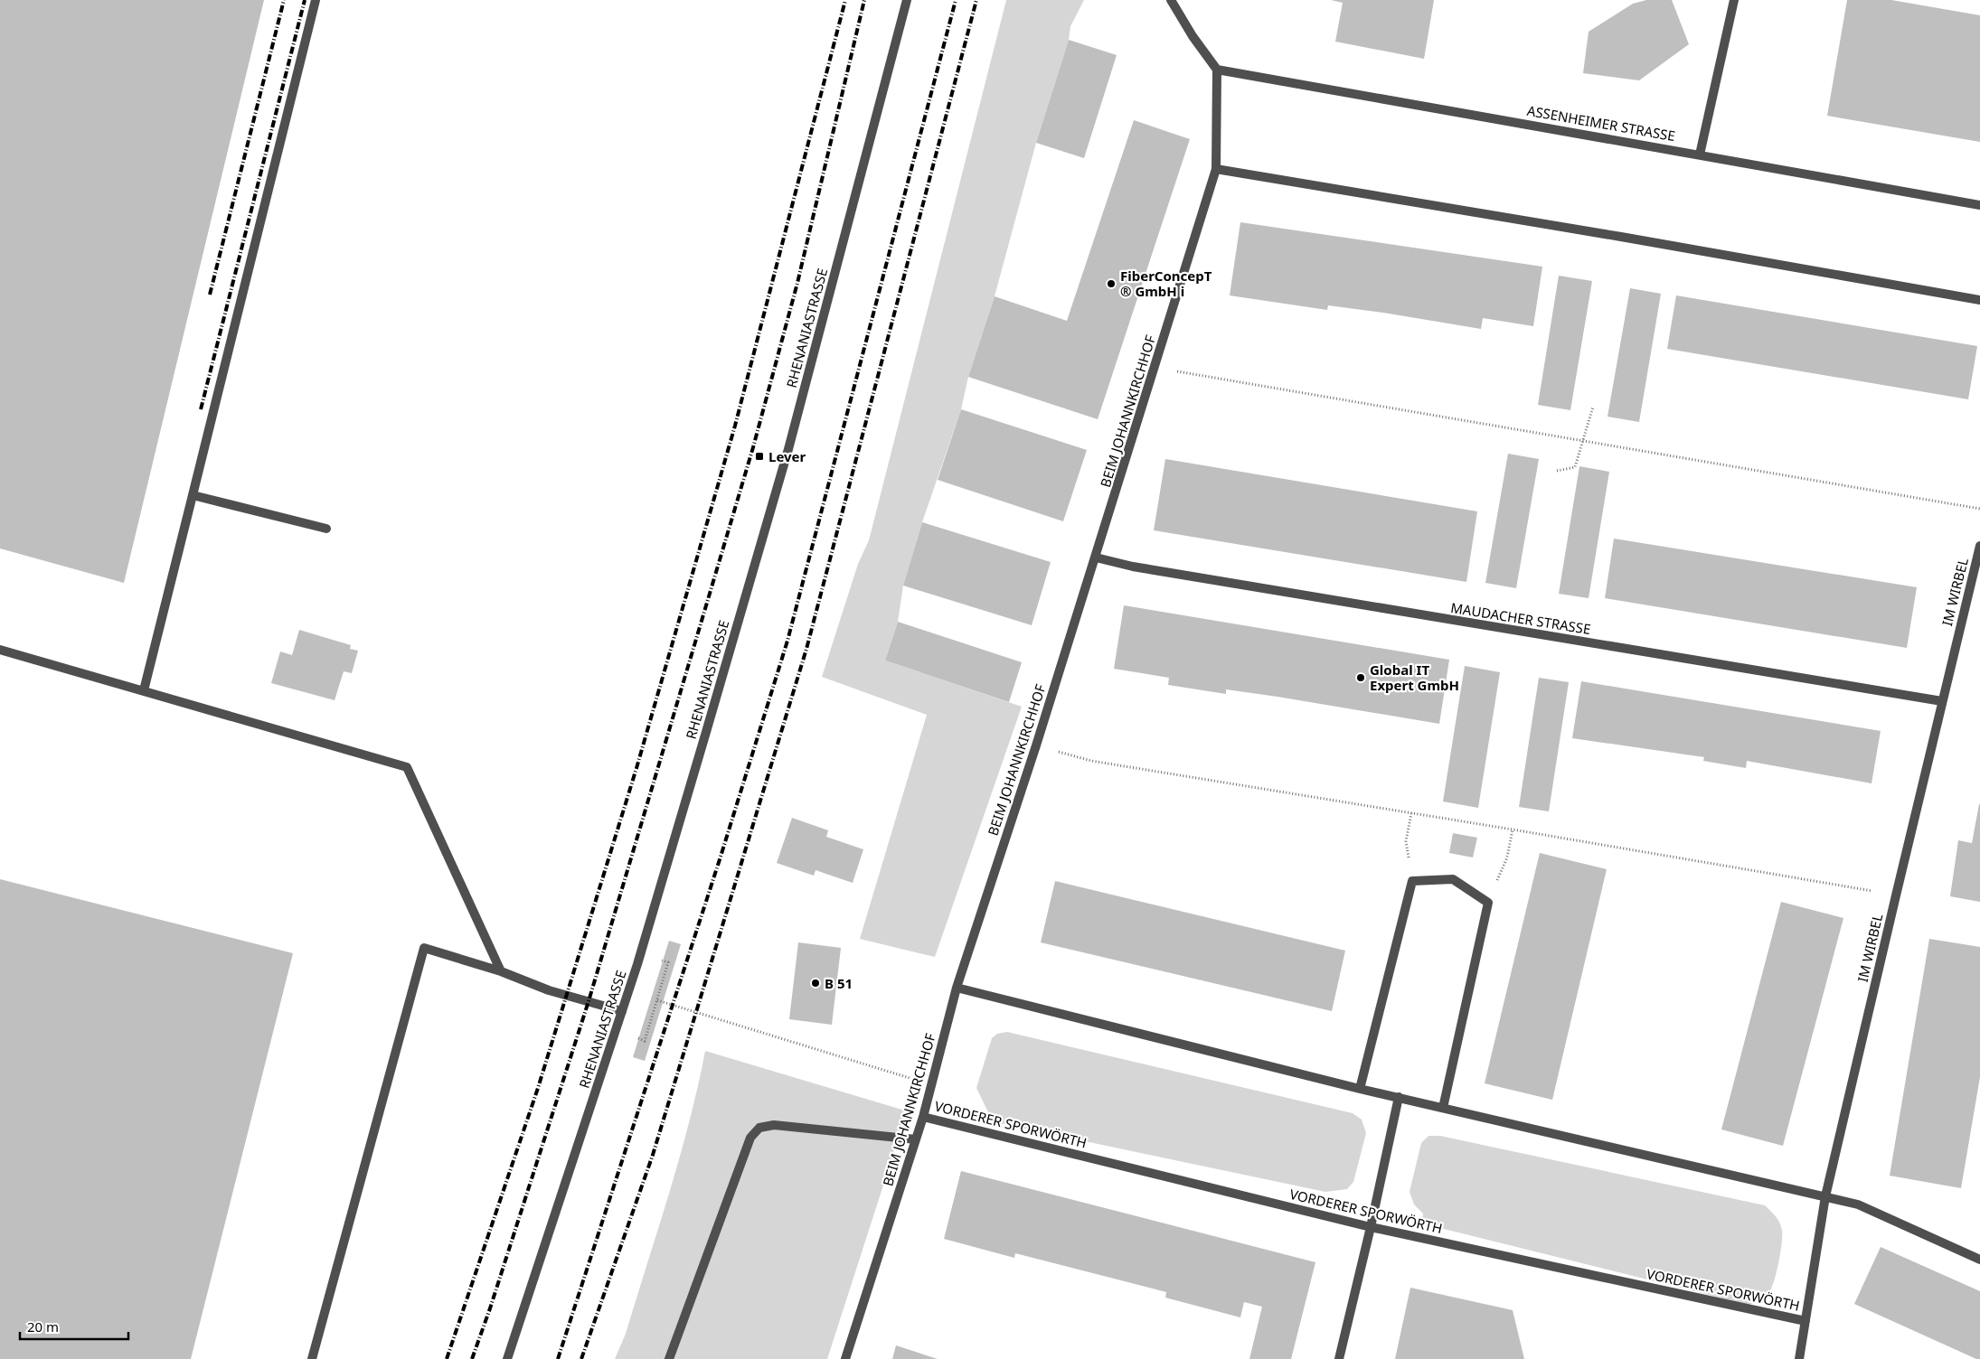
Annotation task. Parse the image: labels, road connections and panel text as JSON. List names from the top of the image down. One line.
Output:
{"streets":{"street":["ASSENHEIMER STRASSE","RHENANIASTRASSE","BEIM JOHANNKIRCHHOF","IM WIRBEL","MAUDACHER STRASSE","VORDERER SPORWÖRTH"]},"crossings":[["ASSENHEIMER STRASSE","BEIM JOHANNKIRCHHOF"],["BEIM JOHANNKIRCHHOF","MAUDACHER STRASSE"],["BEIM JOHANNKIRCHHOF","VORDERER SPORWÖRTH"],["IM WIRBEL","MAUDACHER STRASSE"],["IM WIRBEL","VORDERER SPORWÖRTH"]],"places":{"other":["FiberConcepT ® GmbH i","Global IT Expert GmbH","B 51"],"transit":["Lever"]},"scale_bar":"20 m"}
